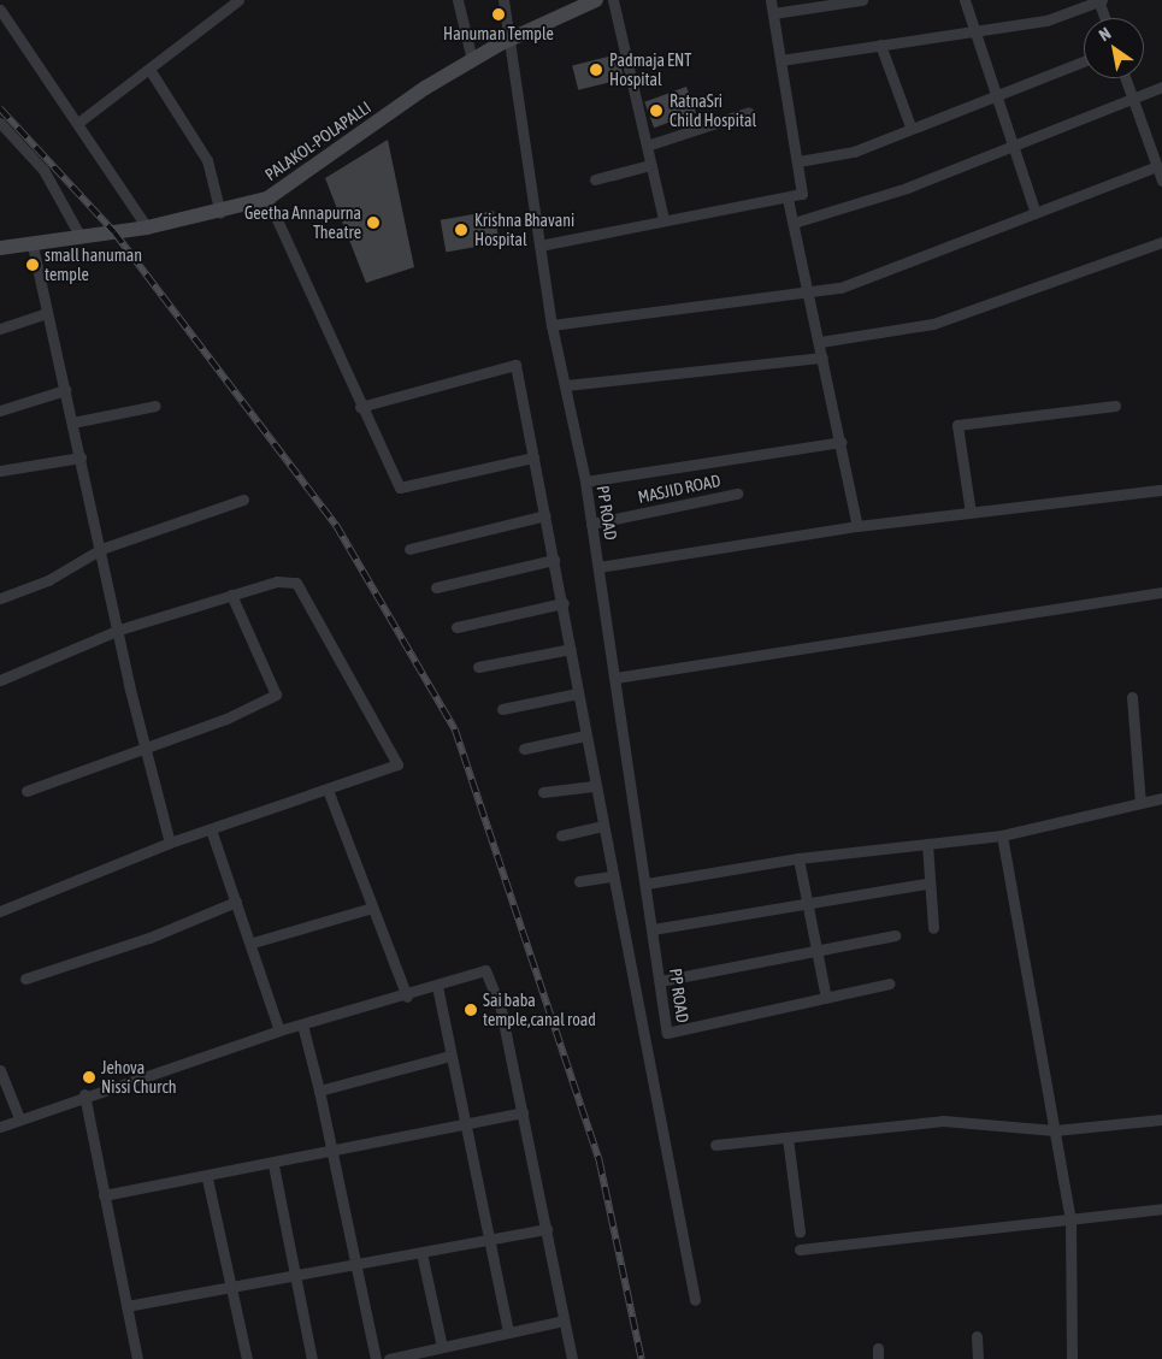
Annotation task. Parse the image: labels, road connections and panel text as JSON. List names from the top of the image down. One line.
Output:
{"streets":{"street":["PALAKOL-POLAPALLI","MASJID ROAD","PP ROAD"]},"crossings":[["PALAKOL-POLAPALLI","PP ROAD"],["MASJID ROAD","PP ROAD"]],"places":["Hanuman Temple","Padmaja ENT Hospital","RatnaSri Child Hospital","Geetha Annapurna Theatre","Krishna Bhavani Hospital","small hanuman temple","Sai baba temple,canal road","Jehova Nissi Church"],"north":"top left"}
